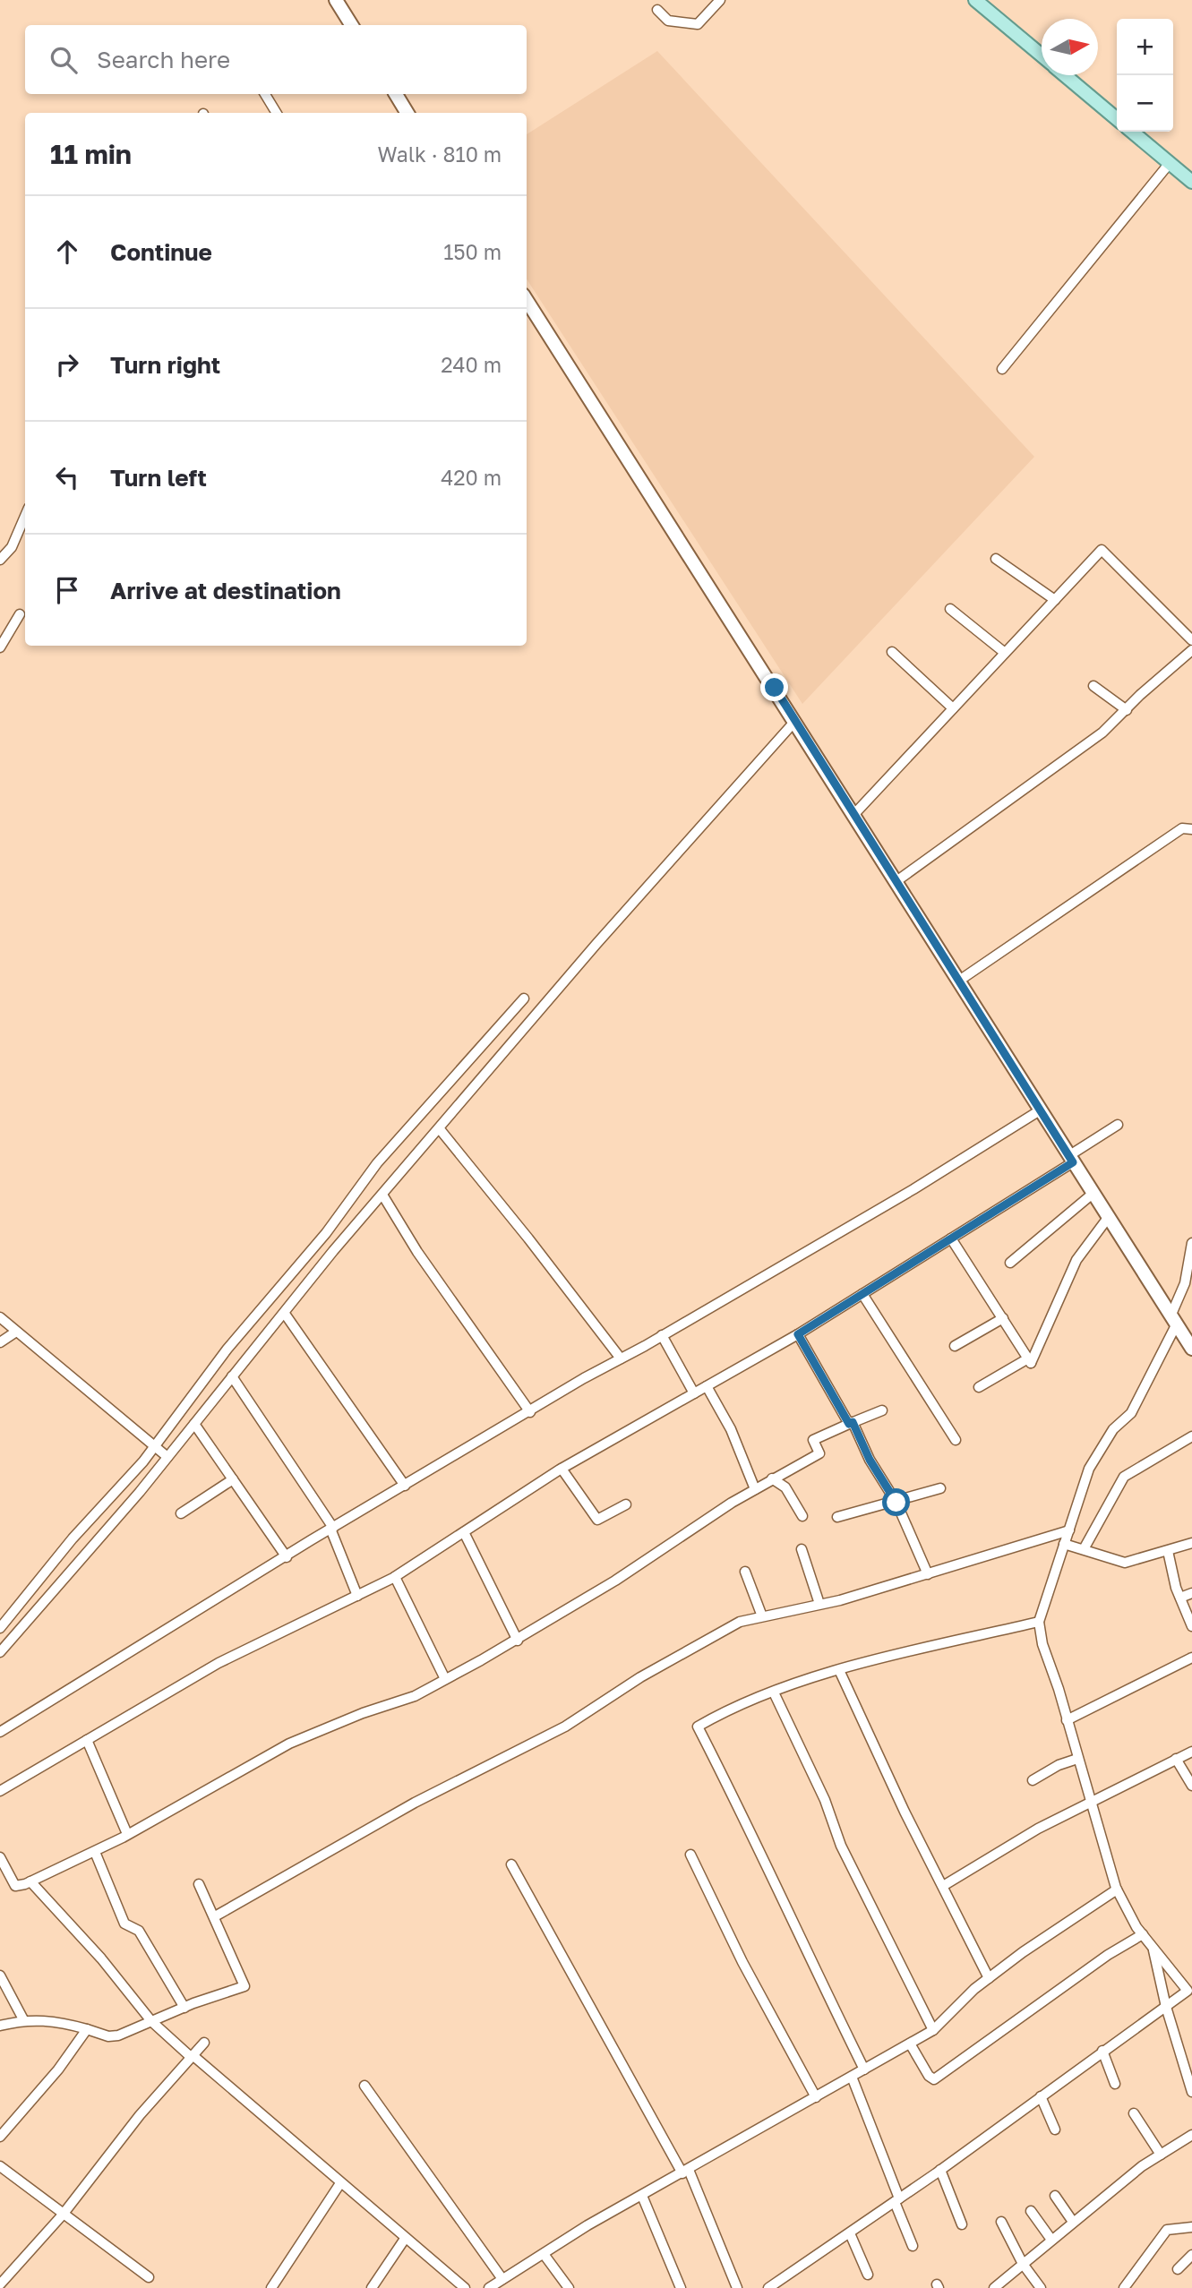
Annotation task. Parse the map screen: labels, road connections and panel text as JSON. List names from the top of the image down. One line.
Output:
{"north":"right","page":{"map_buttons":["+","−"],"search":"Search here","heading":["11 min","Walk · 810 m"],"list":[["Continue","150 m"],["Turn right","240 m"],["Turn left","420 m"],"Arrive at destination"]}}
